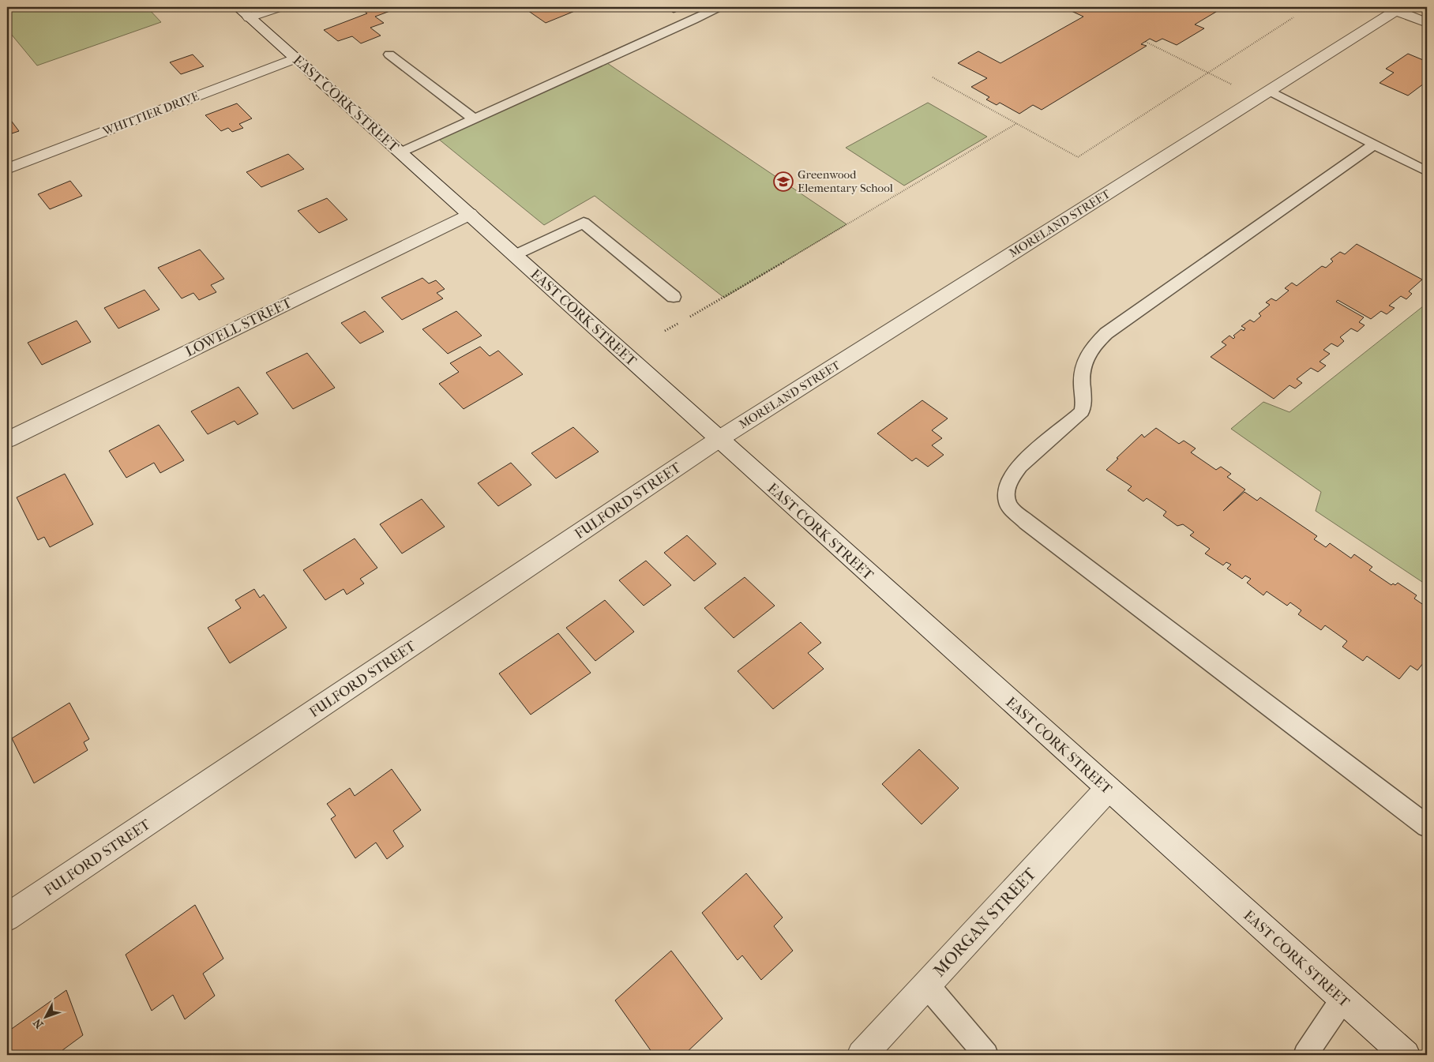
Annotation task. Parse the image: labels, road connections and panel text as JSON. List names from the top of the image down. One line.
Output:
{"streets":{"street":["EAST CORK STREET","WHITTIER DRIVE","MORELAND STREET","LOWELL STREET","FULFORD STREET","MORGAN STREET"]},"crossings":[["EAST CORK STREET","WHITTIER DRIVE"],["EAST CORK STREET","MORELAND STREET"],["EAST CORK STREET","LOWELL STREET"],["EAST CORK STREET","FULFORD STREET"],["EAST CORK STREET","MORGAN STREET"],["MORELAND STREET","FULFORD STREET"]],"places":{"school or university":["Greenwood Elementary School"]},"north":"bottom left"}
